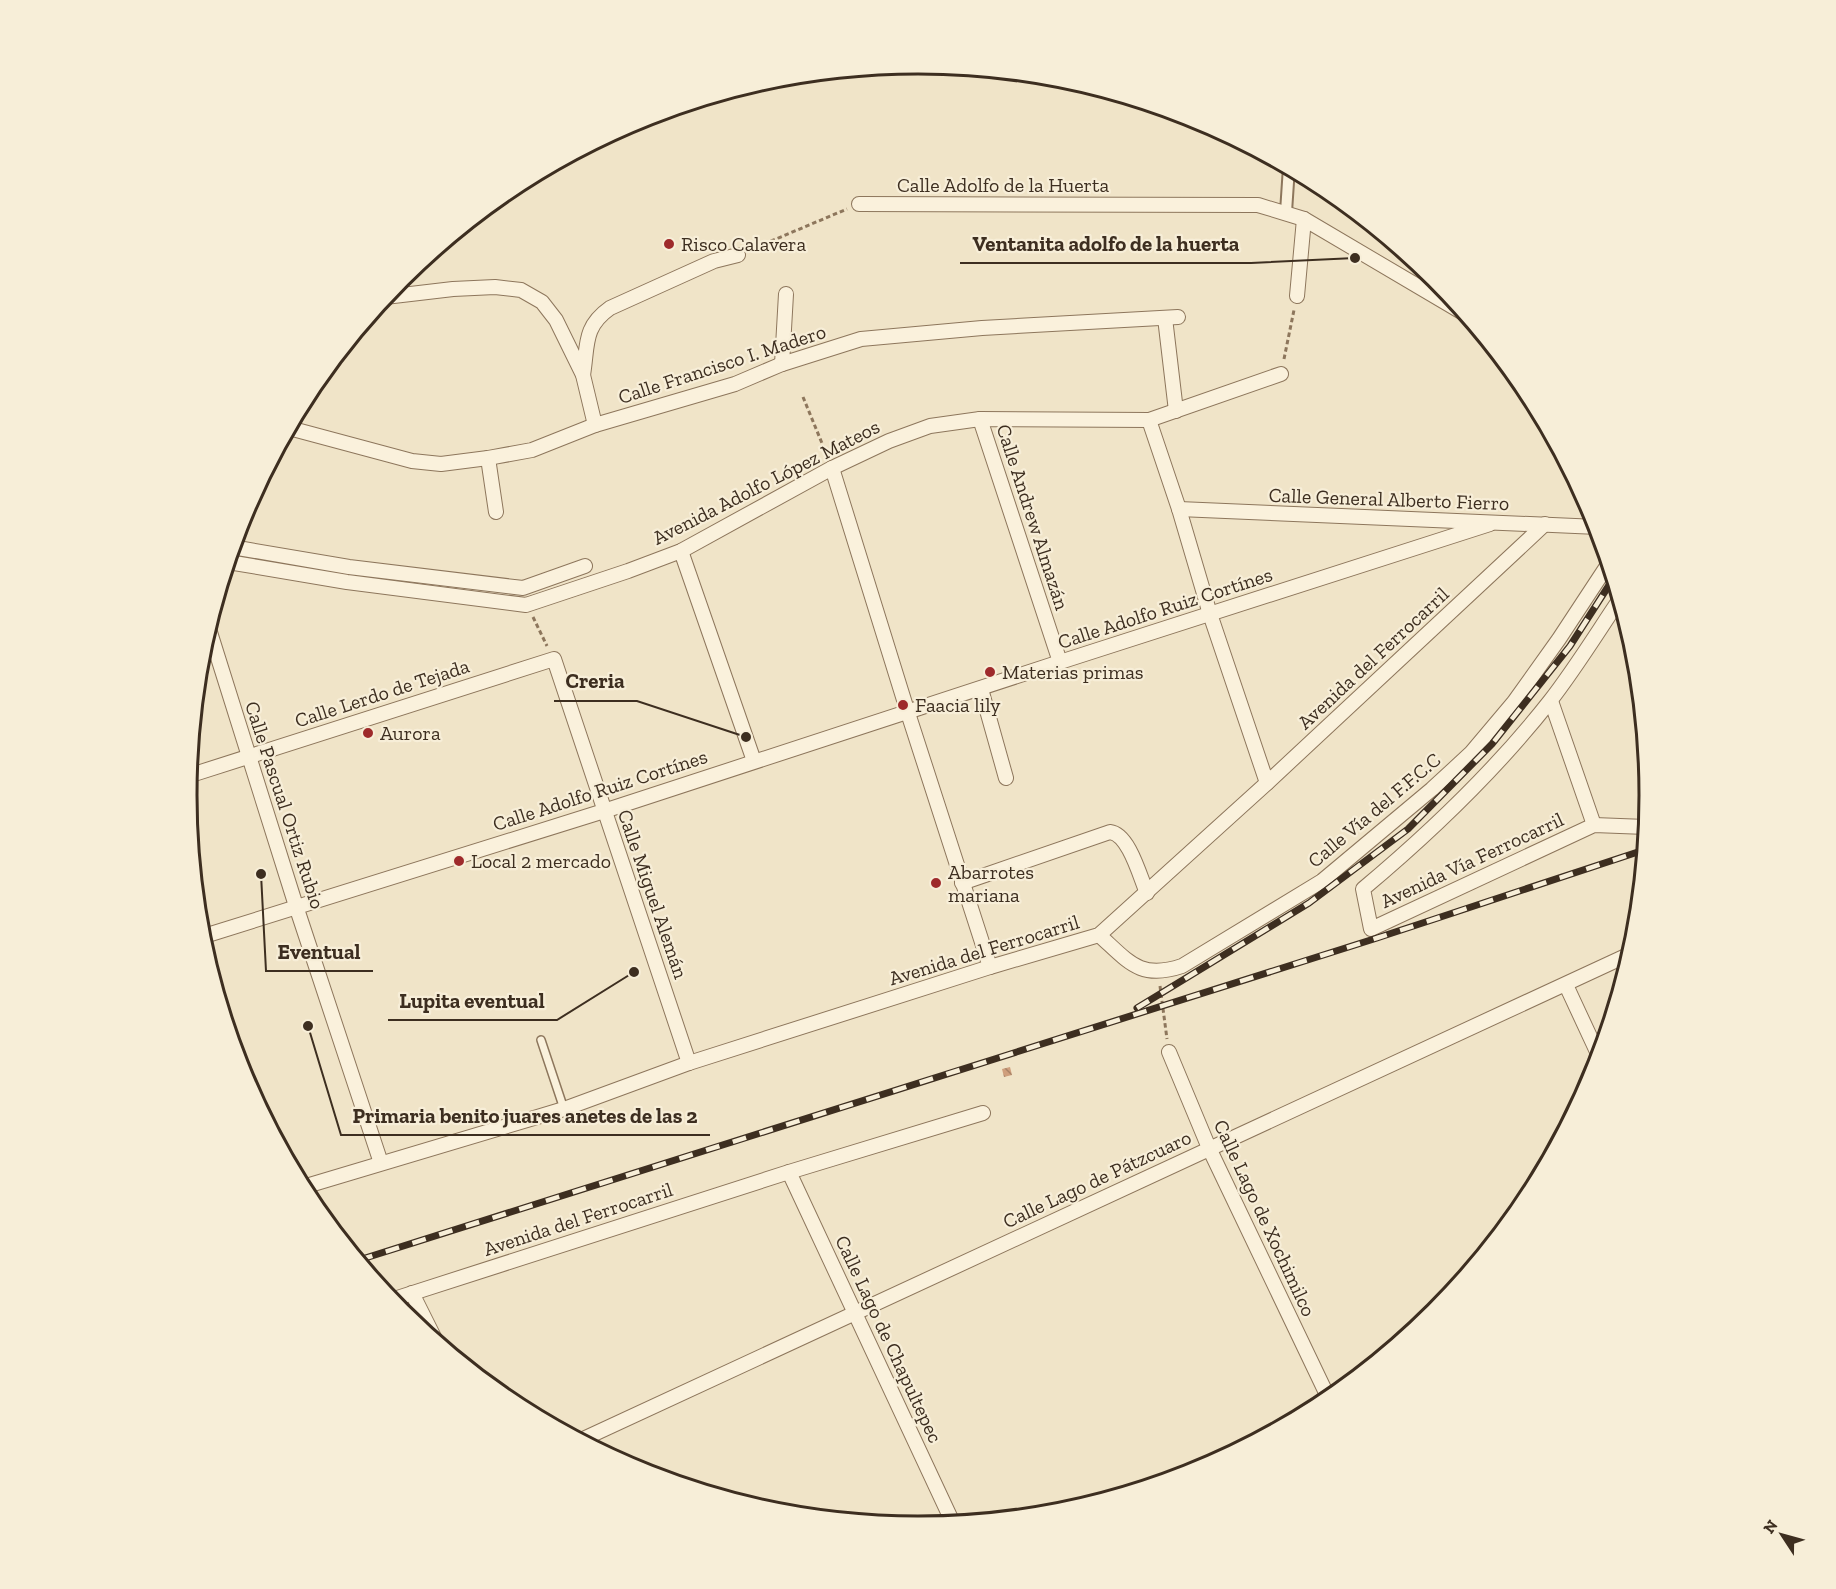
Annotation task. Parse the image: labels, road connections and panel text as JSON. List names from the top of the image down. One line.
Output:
{"streets":{"street":["Calle Adolfo de la Huerta","Calle Francisco I. Madero","Avenida Adolfo López Mateos","Calle General Alberto Fierro","Calle Andrew Almazán","Calle Adolfo Ruiz Cortínes","Avenida del Ferrocarril","Calle Lerdo de Tejada","Calle Pascual Ortiz Rubio","Calle Vía del F.F.C.C","Avenida Vía Ferrocarril","Calle Miguel Alemán","Calle Lago de Pátzcuaro","Calle Lago de Xochimilco","Calle Lago de Chapultepec"]},"crossings":[["Calle Francisco I. Madero","Avenida Adolfo López Mateos"],["Avenida Adolfo López Mateos","Calle Andrew Almazán"],["Calle General Alberto Fierro","Calle Adolfo Ruiz Cortínes"],["Calle General Alberto Fierro","Avenida del Ferrocarril"],["Calle Andrew Almazán","Calle Adolfo Ruiz Cortínes"],["Calle Adolfo Ruiz Cortínes","Calle Pascual Ortiz Rubio"],["Calle Adolfo Ruiz Cortínes","Calle Miguel Alemán"],["Avenida del Ferrocarril","Calle Pascual Ortiz Rubio"],["Avenida del Ferrocarril","Calle Miguel Alemán"],["Avenida del Ferrocarril","Calle Lago de Chapultepec"],["Calle Lerdo de Tejada","Calle Pascual Ortiz Rubio"],["Calle Lerdo de Tejada","Calle Miguel Alemán"],["Calle Lago de Pátzcuaro","Calle Lago de Xochimilco"],["Calle Lago de Pátzcuaro","Calle Lago de Chapultepec"]],"places":["Risco Calavera","Ventanita adolfo de la huerta","Materias primas","Faacia lily","Aurora","Creria","Local 2 mercado","Eventual","Abarrotes mariana","Lupita eventual","Primaria benito juares anetes de las 2"],"north":"top left"}
